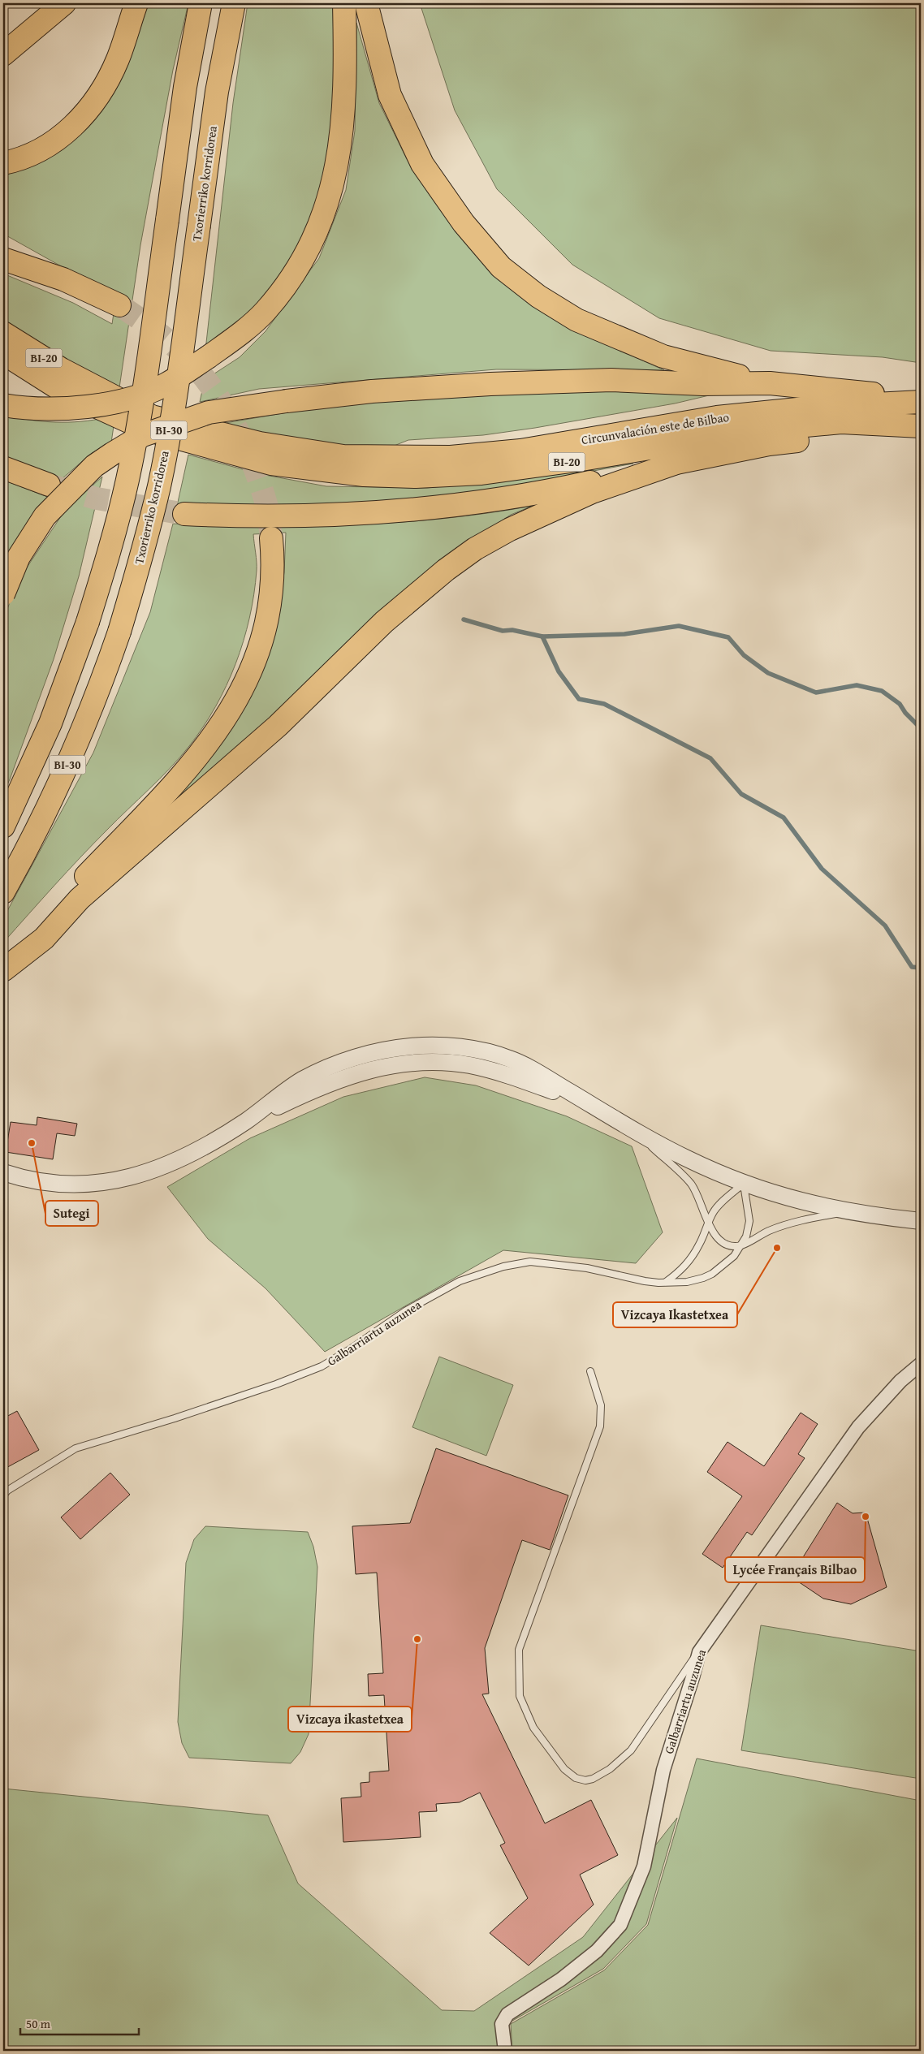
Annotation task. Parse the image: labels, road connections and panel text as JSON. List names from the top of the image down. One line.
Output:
{"streets":{"highway":["Txorierriko korridorea","BI-20","Circunvalación este de Bilbao","BI-30"],"street":["Galbarriartu auzunea"]},"places":["Sutegi","Vizcaya Ikastetxea","Lycée Français Bilbao","Vizcaya ikastetxea"],"scale_bar":"50 m"}
